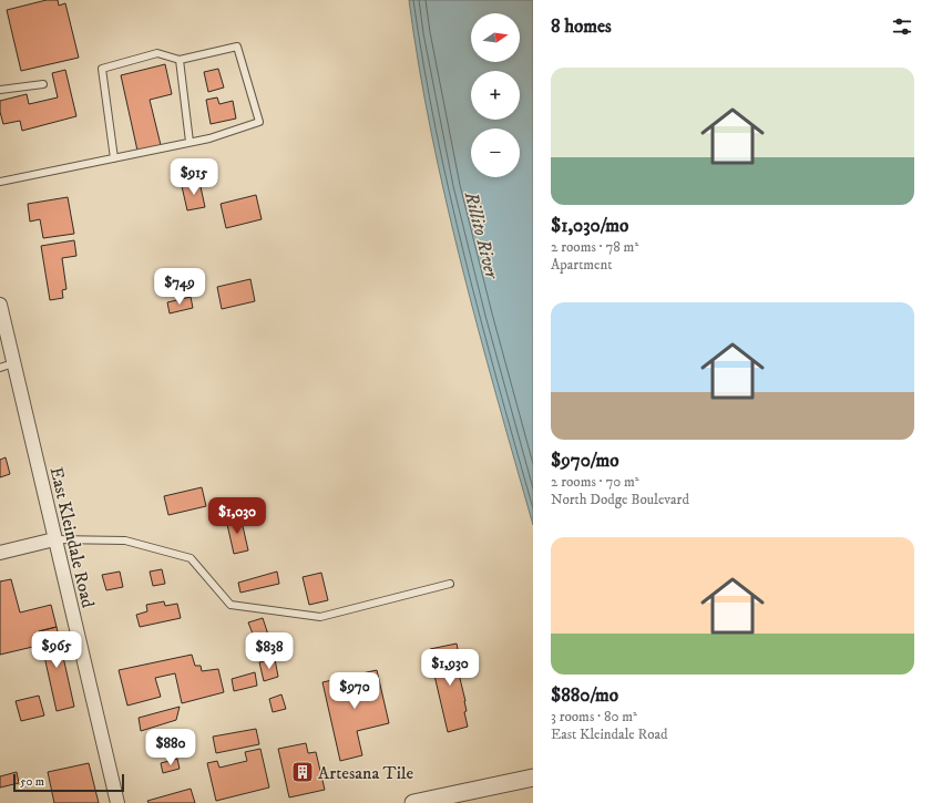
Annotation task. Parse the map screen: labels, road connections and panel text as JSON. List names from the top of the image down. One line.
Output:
{"streets":{"street":["East Kleindale Road"]},"water":["Rillito River"],"places":{"building":["Artesana Tile"]},"scale_bar":"50 m","north":"right","page":{"heading":"8 homes","map_buttons":["+","−"],"list":[{"name":"$1,030/mo","note":"2 rooms · 78 m² · Apartment"},{"name":"$970/mo","note":"2 rooms · 70 m² · North Dodge Boulevard"},{"name":"$880/mo","note":"3 rooms · 80 m² · East Kleindale Road"}],"price":["$915","$749","$1,030","$965","$838","$1,930","$970","$880"],"scale":"50 m"}}
